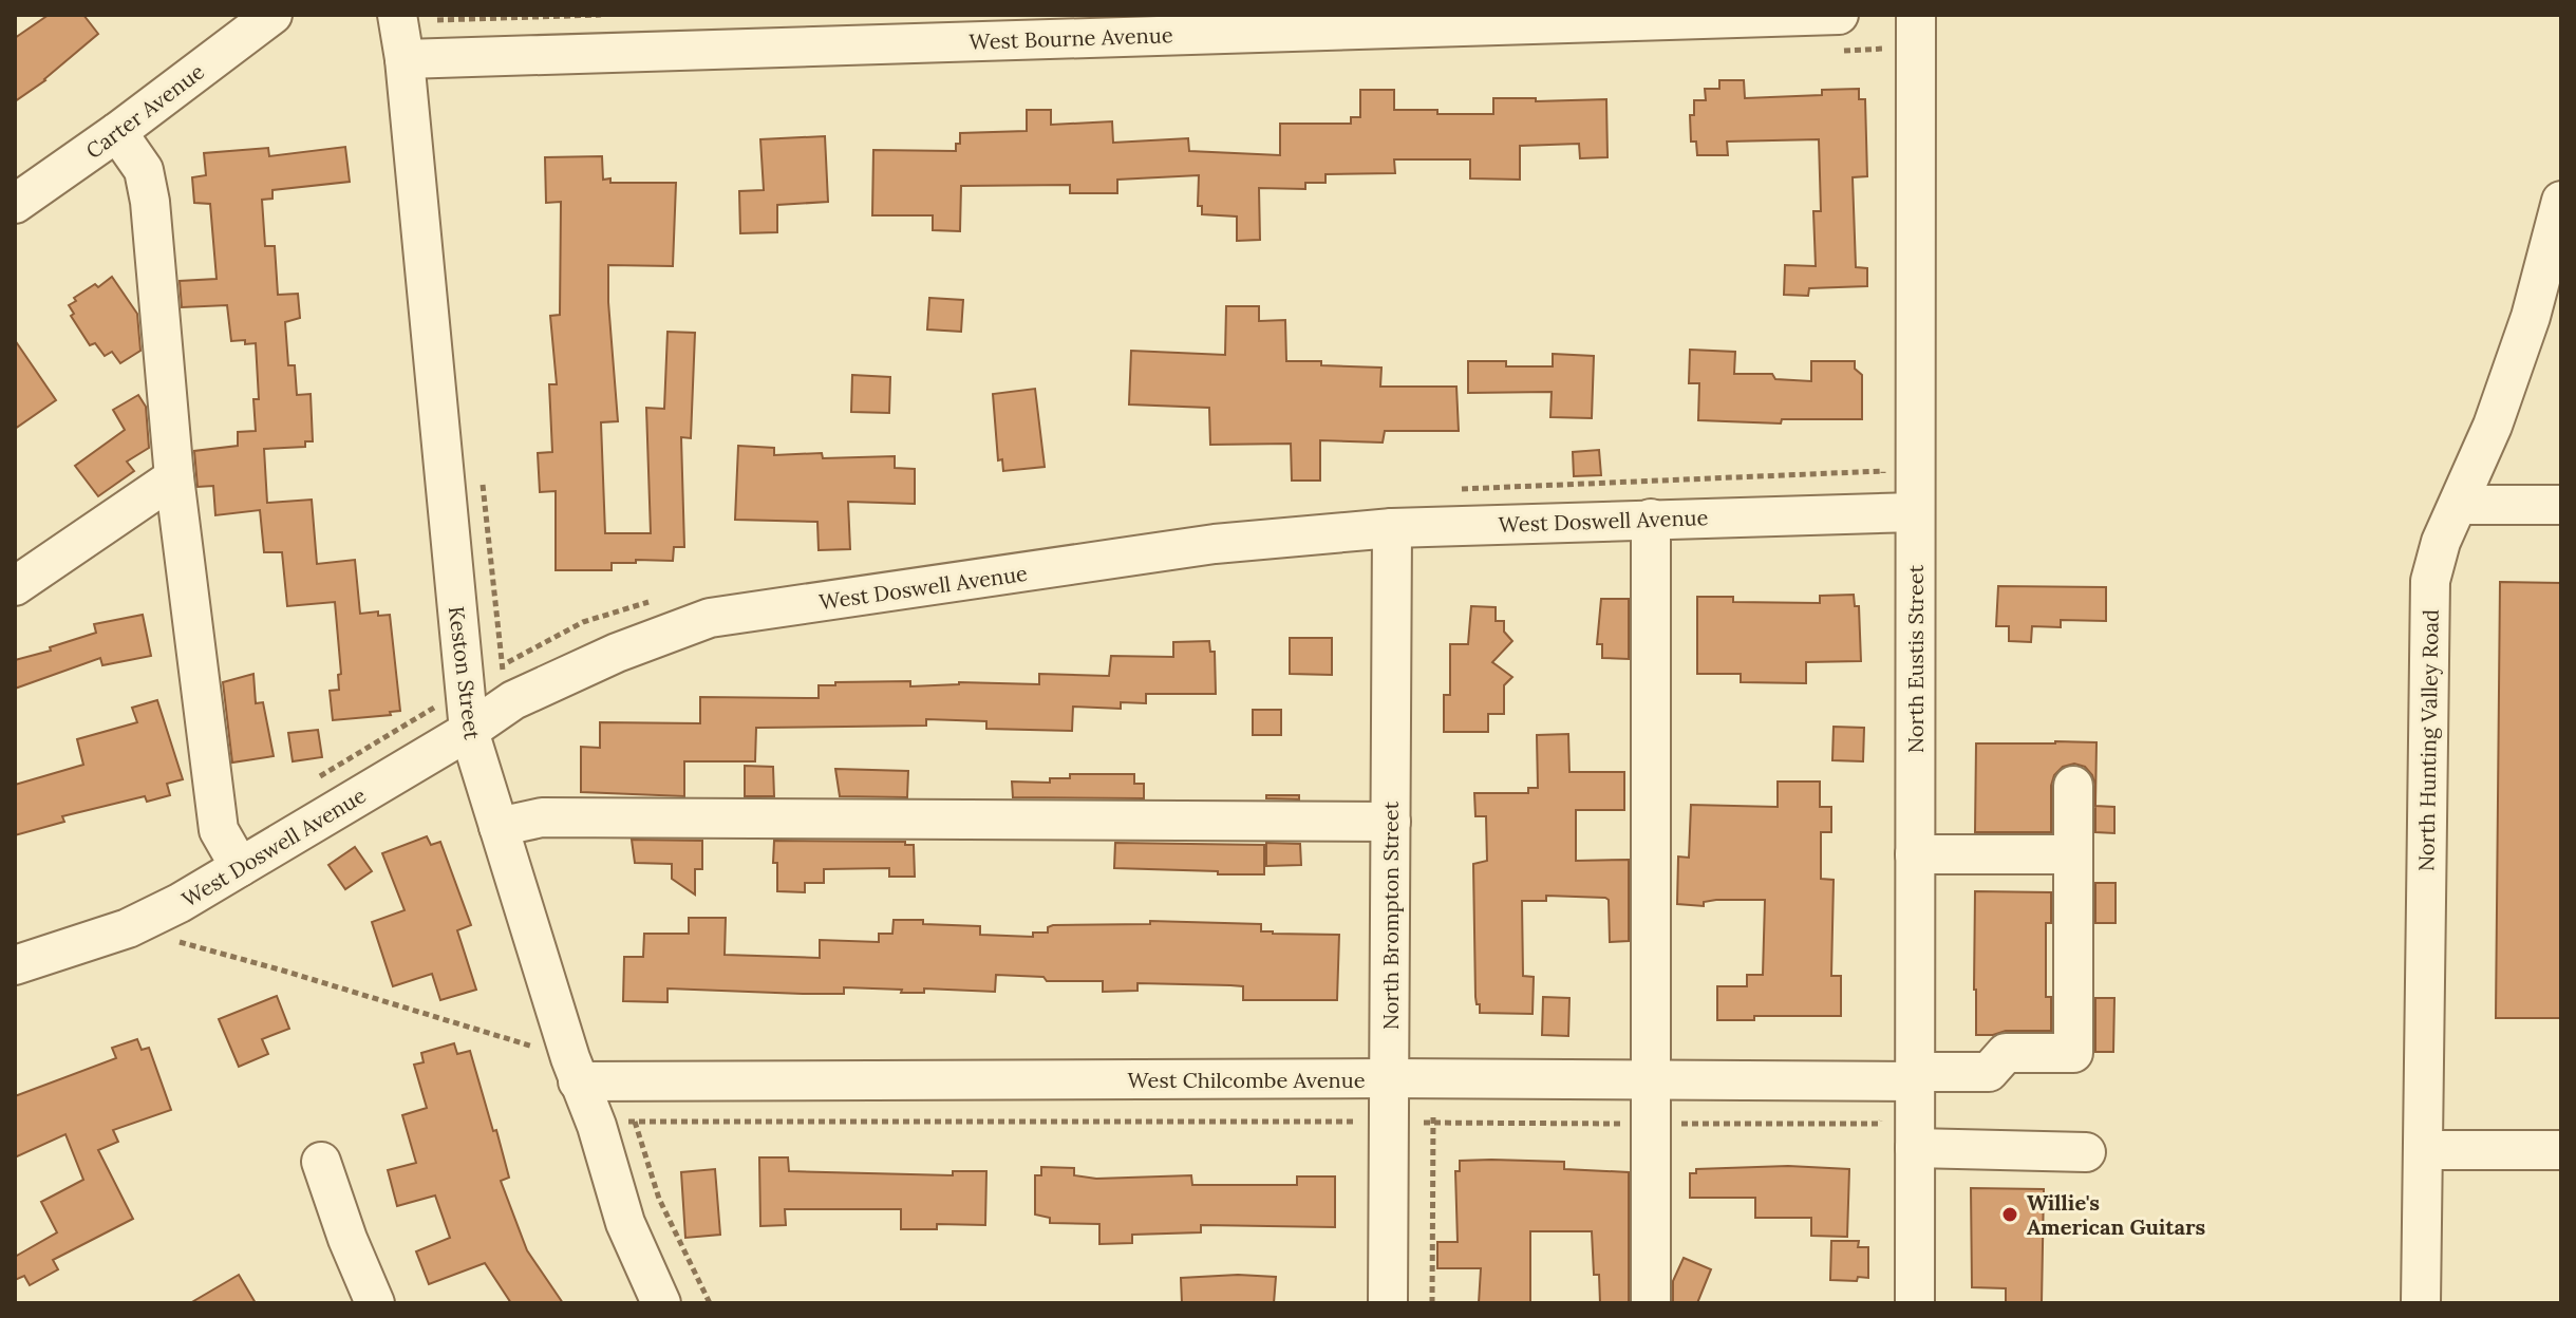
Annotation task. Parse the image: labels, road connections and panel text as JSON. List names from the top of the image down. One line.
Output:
{"streets":{"street":["West Bourne Avenue","Carter Avenue","West Doswell Avenue","North Eustis Street","Keston Street","North Hunting Valley Road","North Brompton Street","West Chilcombe Avenue"]},"crossings":[["West Bourne Avenue","Keston Street"],["West Doswell Avenue","North Eustis Street"],["West Doswell Avenue","Keston Street"],["West Doswell Avenue","North Brompton Street"],["North Eustis Street","West Chilcombe Avenue"],["Keston Street","West Chilcombe Avenue"],["North Brompton Street","West Chilcombe Avenue"]],"places":["Willie's American Guitars"]}
